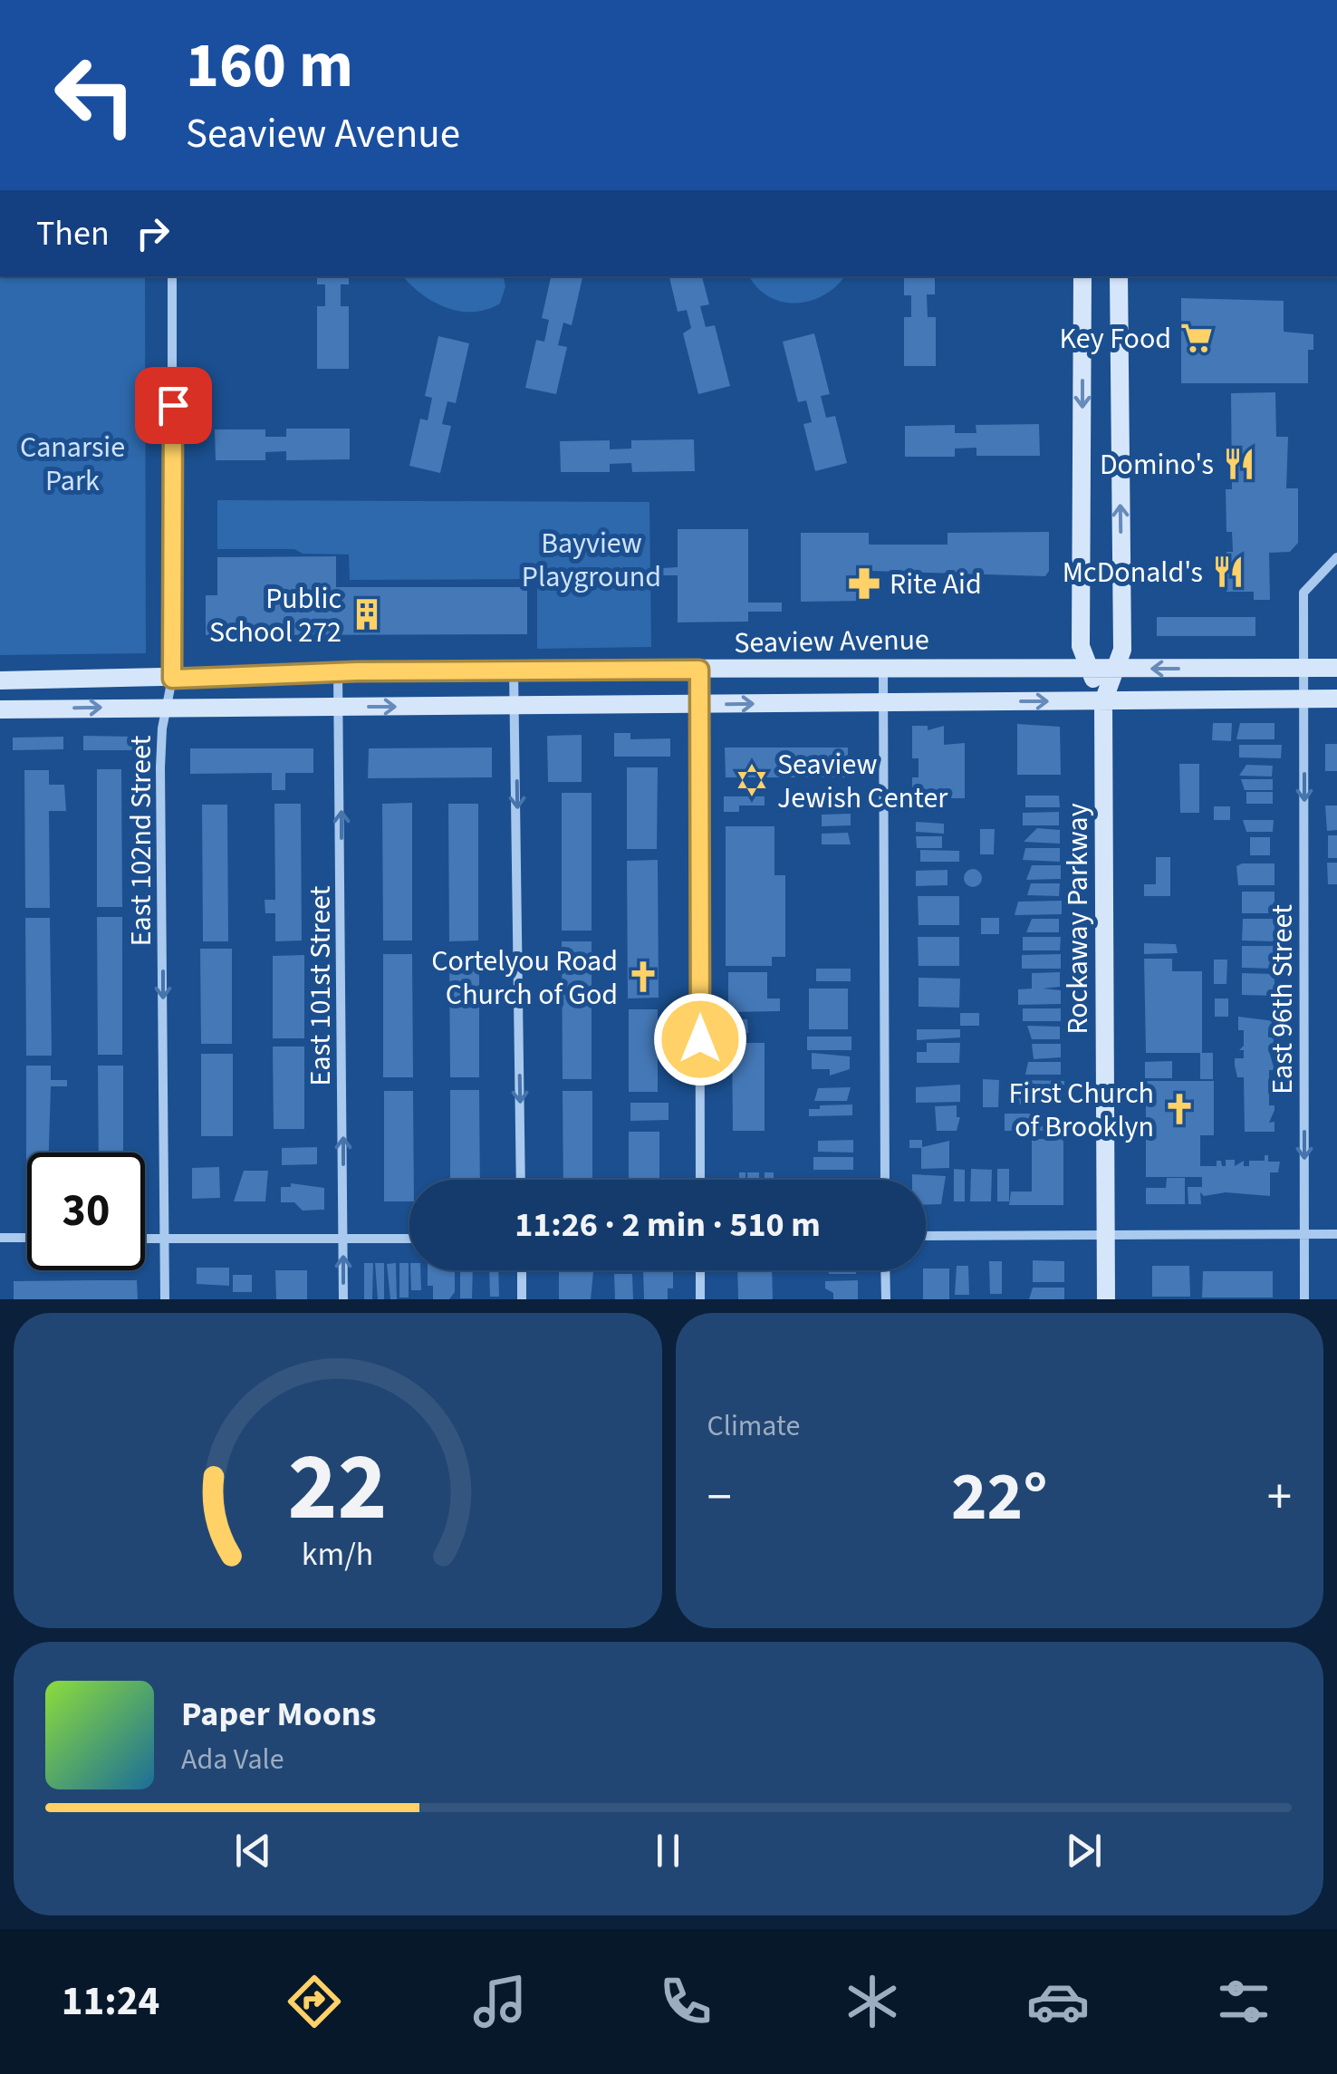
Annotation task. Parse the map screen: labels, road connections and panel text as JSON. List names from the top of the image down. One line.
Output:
{"streets":{"street":["Seaview Avenue","East 102nd Street","Rockaway Parkway","East 101st Street","East 96th Street"]},"crossings":[["Seaview Avenue","East 102nd Street"],["Seaview Avenue","Rockaway Parkway"],["Seaview Avenue","East 101st Street"],["Seaview Avenue","East 96th Street"]],"one_way":["East 102nd Street","East 101st Street","East 96th Street"],"parks":["Canarsie Park","Bayview Playground"],"places":{"supermarket":["Key Food"],"restaurant":["Domino's","McDonald's"],"pharmacy":["Rite Aid"],"building":["Public School 272"],"synagogue":["Seaview Jewish Center"],"church":["Cortelyou Road Church of God","First Church of Brooklyn"]},"page":{"turn":["160 m","Seaview Avenue"],"then":"Then","limit":"30","trip":"11:26 · 2 min · 510 m","tile":"Climate","heat":["−","22°","+"],"song":["Paper Moons","Ada Vale"],"tabs":"11:24","gauge":["22","km/h"]}}
